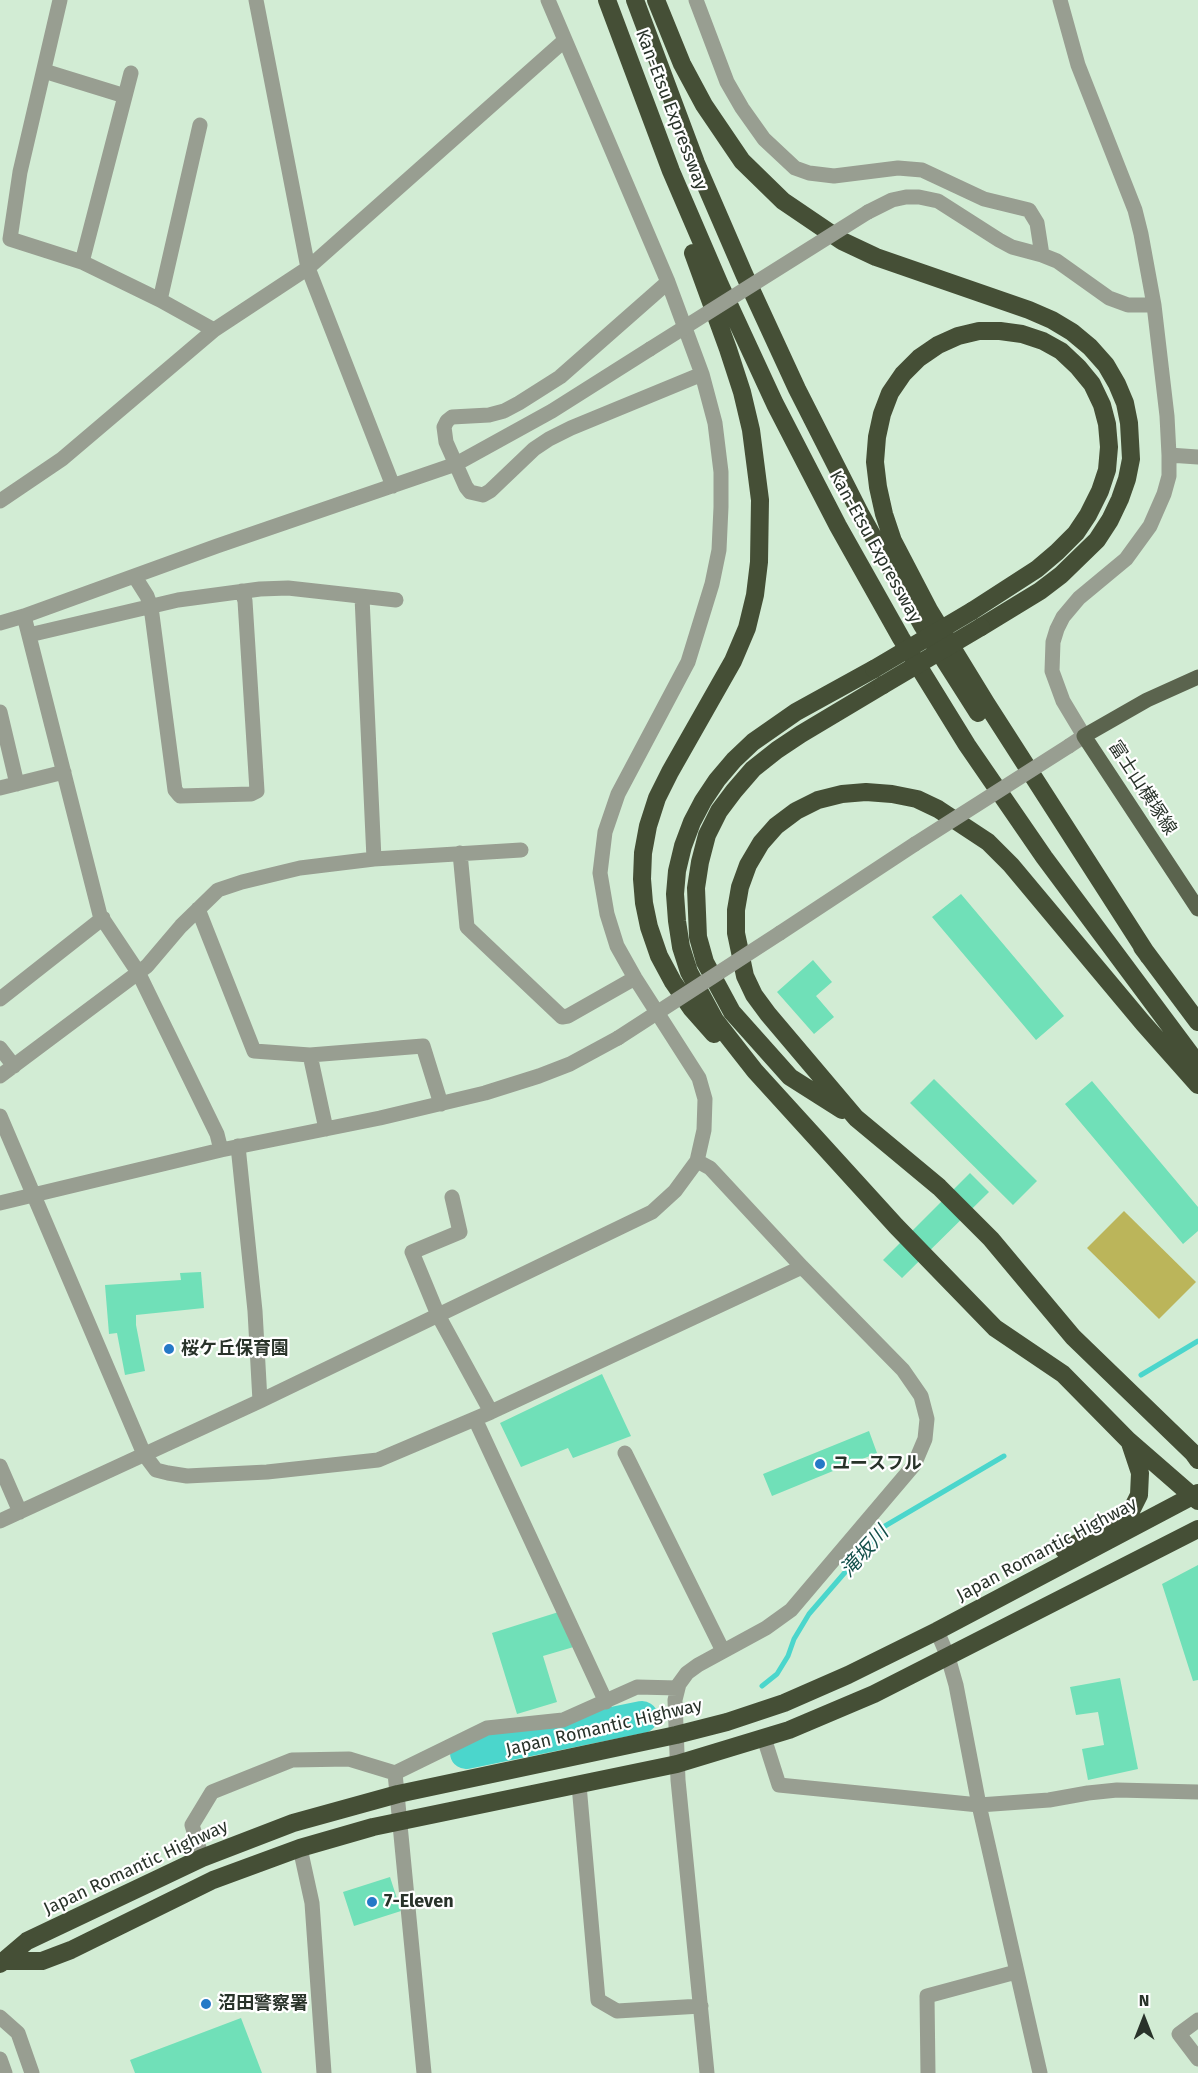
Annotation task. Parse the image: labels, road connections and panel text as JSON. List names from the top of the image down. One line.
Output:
{"streets":{"highway":["Kan-Etsu Expressway","Japan Romantic Highway"],"main road":["富士山横塚線"]},"water":["滝坂川"],"places":["桜ケ丘保育園","ユースフル","7-Eleven","沼田警察署"],"north":"top"}
